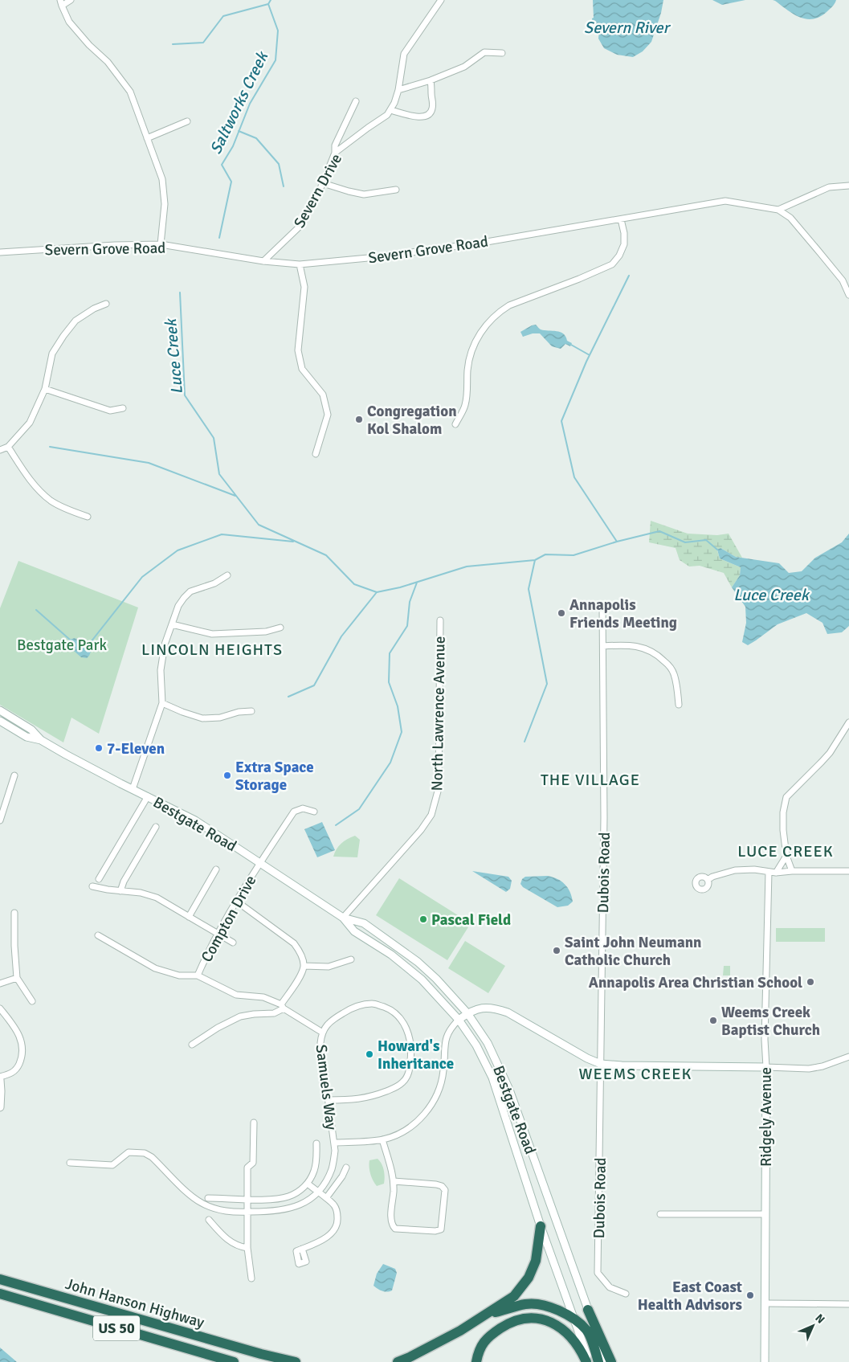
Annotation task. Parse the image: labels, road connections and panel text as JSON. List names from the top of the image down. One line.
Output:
{"streets":{"highway":["John Hanson Highway","US 50"],"main road":["Bestgate Road","Ridgely Avenue"],"street":["Severn Drive","Severn Grove Road","North Lawrence Avenue","Dubois Road","Compton Drive","Samuels Way"]},"crossings":[["Severn Drive","Severn Grove Road"],["North Lawrence Avenue","Bestgate Road"],["Bestgate Road","Compton Drive"],["John Hanson Highway","US 50"]],"districts":["LINCOLN HEIGHTS","THE VILLAGE","LUCE CREEK","WEEMS CREEK"],"water":["Severn River","Saltworks Creek","Luce Creek"],"parks":["Bestgate Park"],"places":["Congregation Kol Shalom","Annapolis Friends Meeting","7-Eleven","Extra Space Storage","Pascal Field","Saint John Neumann Catholic Church","Annapolis Area Christian School","Weems Creek Baptist Church","Howard's Inheritance","East Coast Health Advisors"],"north":"top right"}
